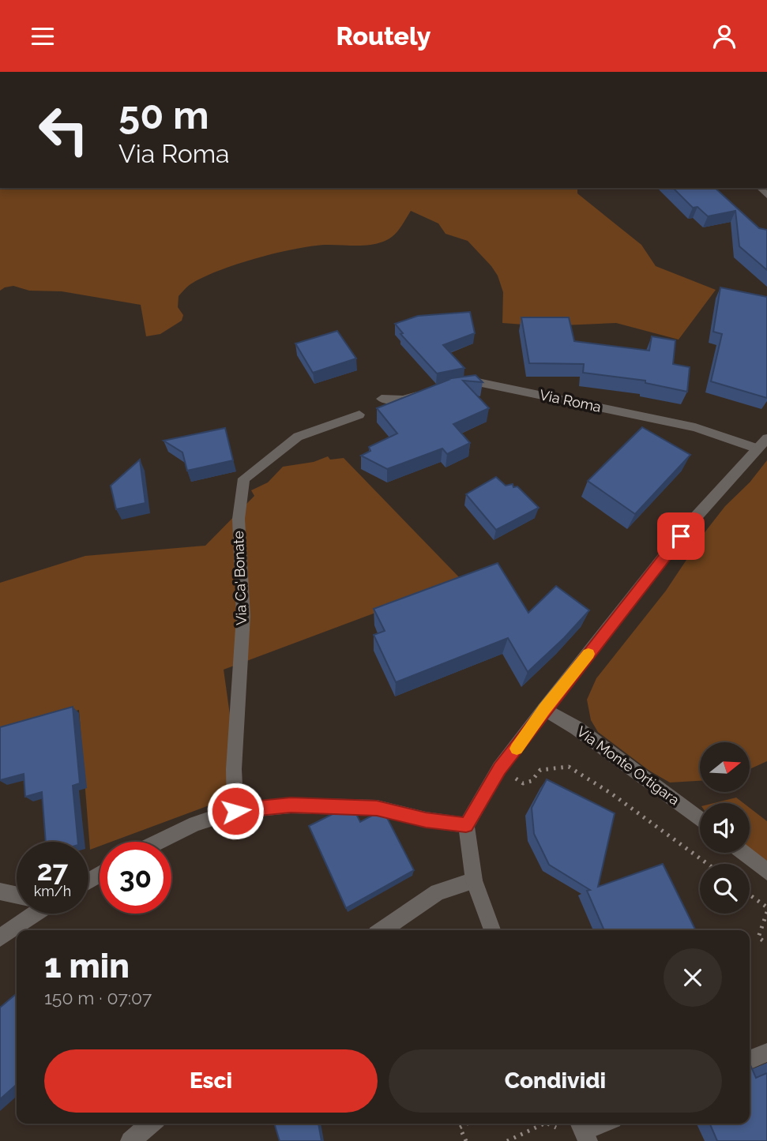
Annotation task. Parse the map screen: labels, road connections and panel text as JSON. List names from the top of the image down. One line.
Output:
{"streets":{"street":["Via Roma","Via Ca' Bonate","Via Monte Ortigara"]},"crossings":[["Via Roma","Via Monte Ortigara"]],"north":"right","page":{"header":"Routely","turn":["50 m","Via Roma"],"speed":"27 km/h","limit":"30","heading":["1 min","150 m · 07:07"],"buttons":["Esci","Condividi"]}}
